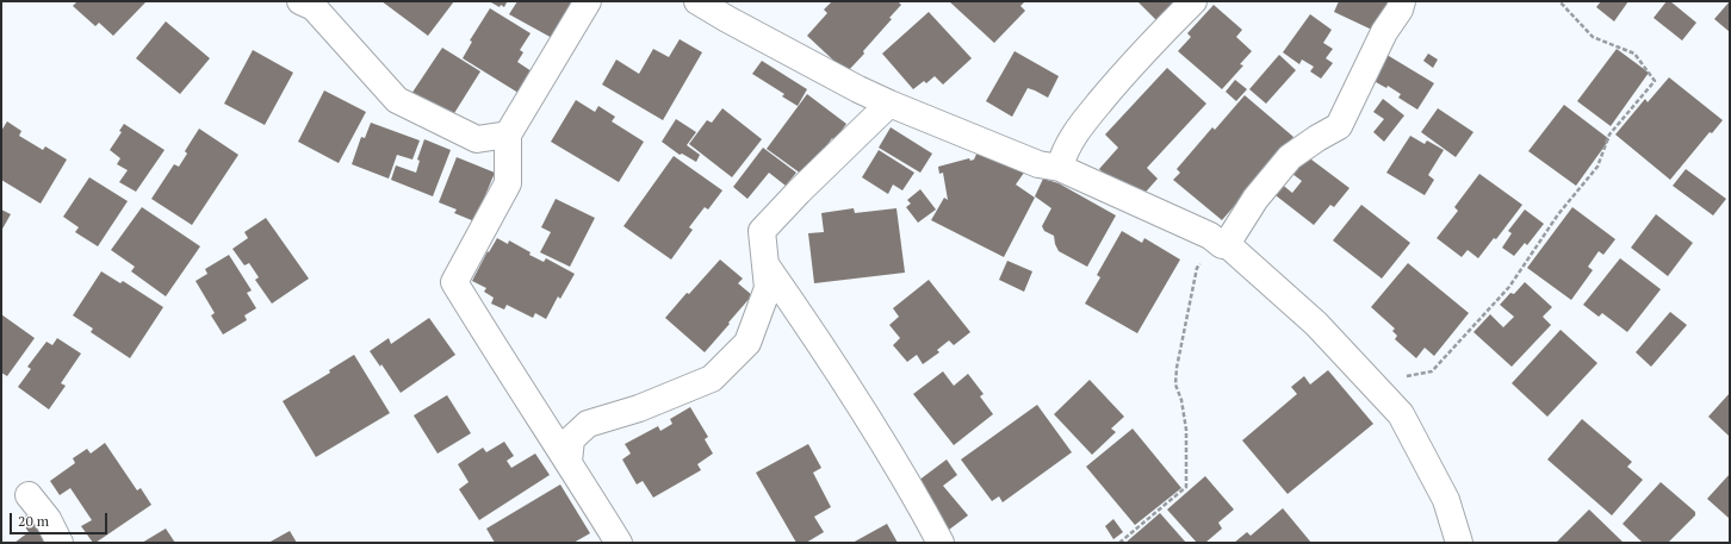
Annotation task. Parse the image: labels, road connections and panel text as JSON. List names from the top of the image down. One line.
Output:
{"scale_bar":"20 m"}
